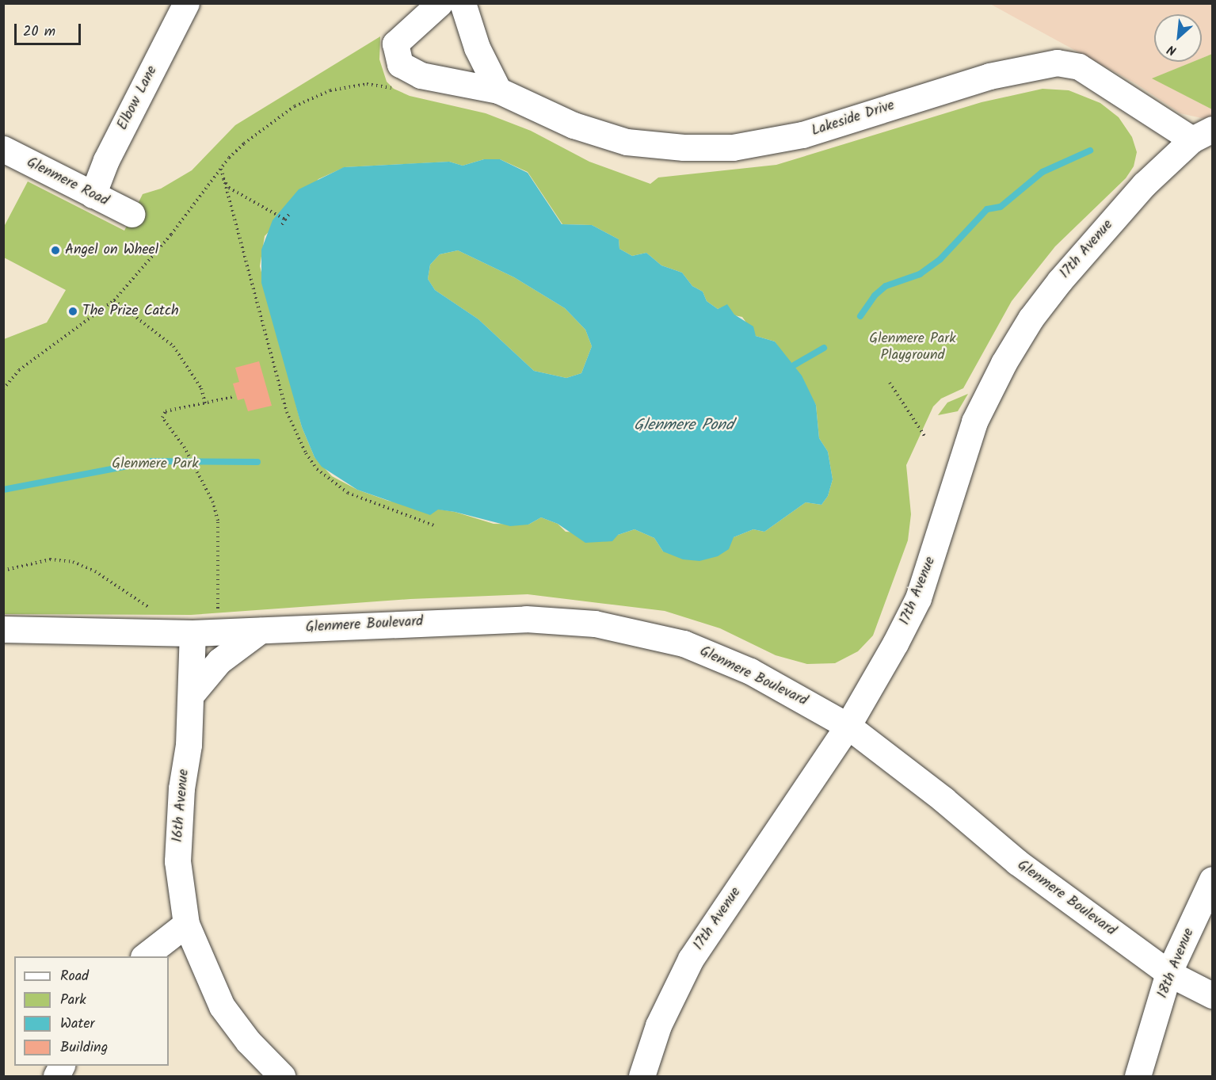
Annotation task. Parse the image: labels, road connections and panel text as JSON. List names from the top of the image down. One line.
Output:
{"streets":{"street":["Elbow Lane","Lakeside Drive","Glenmere Road","17th Avenue","Glenmere Boulevard","16th Avenue","18th Avenue"]},"crossings":[["Elbow Lane","Glenmere Road"],["Lakeside Drive","17th Avenue"],["17th Avenue","Glenmere Boulevard"],["Glenmere Boulevard","16th Avenue"],["Glenmere Boulevard","18th Avenue"]],"water":["Glenmere Pond"],"parks":["Glenmere Park Playground","Glenmere Park"],"places":["Angel on Wheel","The Prize Catch"],"legend":["Road","Park","Water","Building"],"scale_bar":"20 m","north":"bottom left"}
